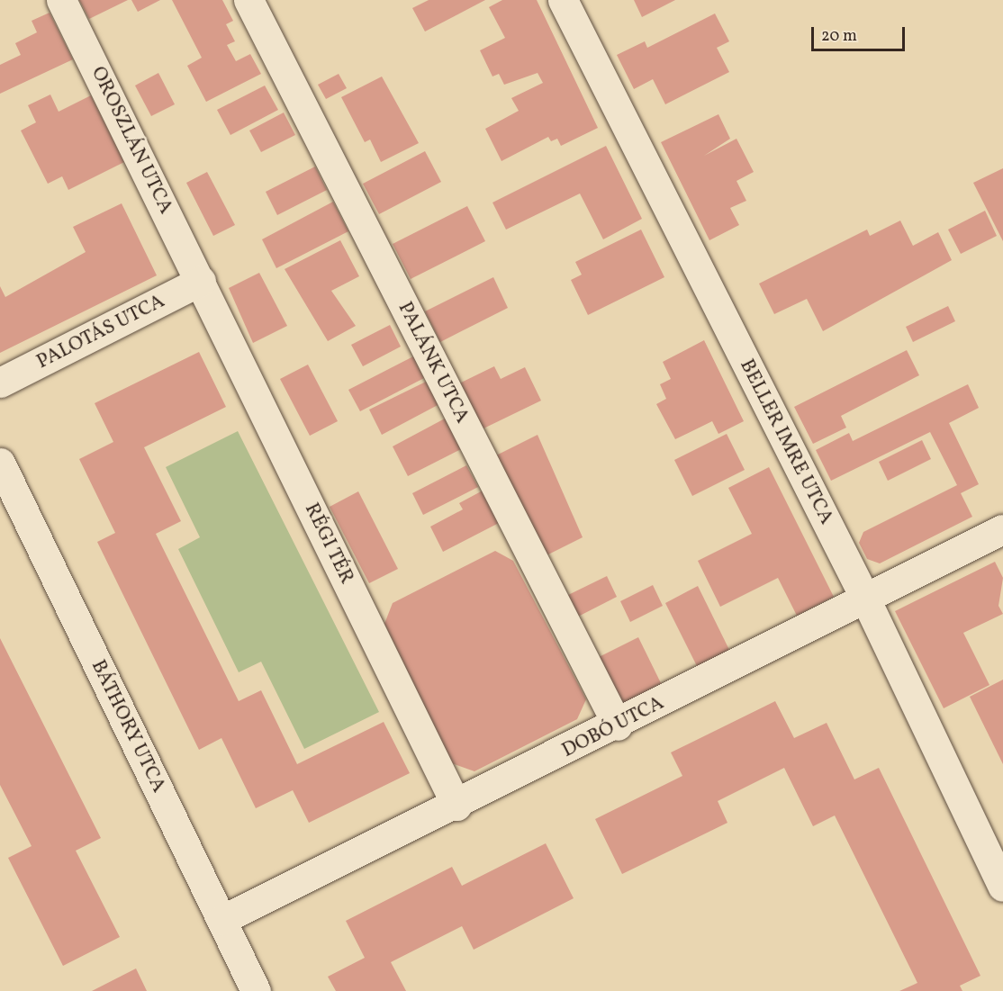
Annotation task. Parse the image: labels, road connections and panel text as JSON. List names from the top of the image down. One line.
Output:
{"streets":{"street":["OROSZLÁN UTCA","PALOTÁS UTCA","PALÁNK UTCA","BELLER IMRE UTCA","RÉGI TÉR","BÁTHORY UTCA","DOBÓ UTCA"]},"crossings":[["OROSZLÁN UTCA","PALOTÁS UTCA"],["OROSZLÁN UTCA","RÉGI TÉR"],["PALOTÁS UTCA","RÉGI TÉR"],["PALÁNK UTCA","DOBÓ UTCA"],["BELLER IMRE UTCA","DOBÓ UTCA"],["RÉGI TÉR","DOBÓ UTCA"],["BÁTHORY UTCA","DOBÓ UTCA"]],"scale_bar":"20 m"}
